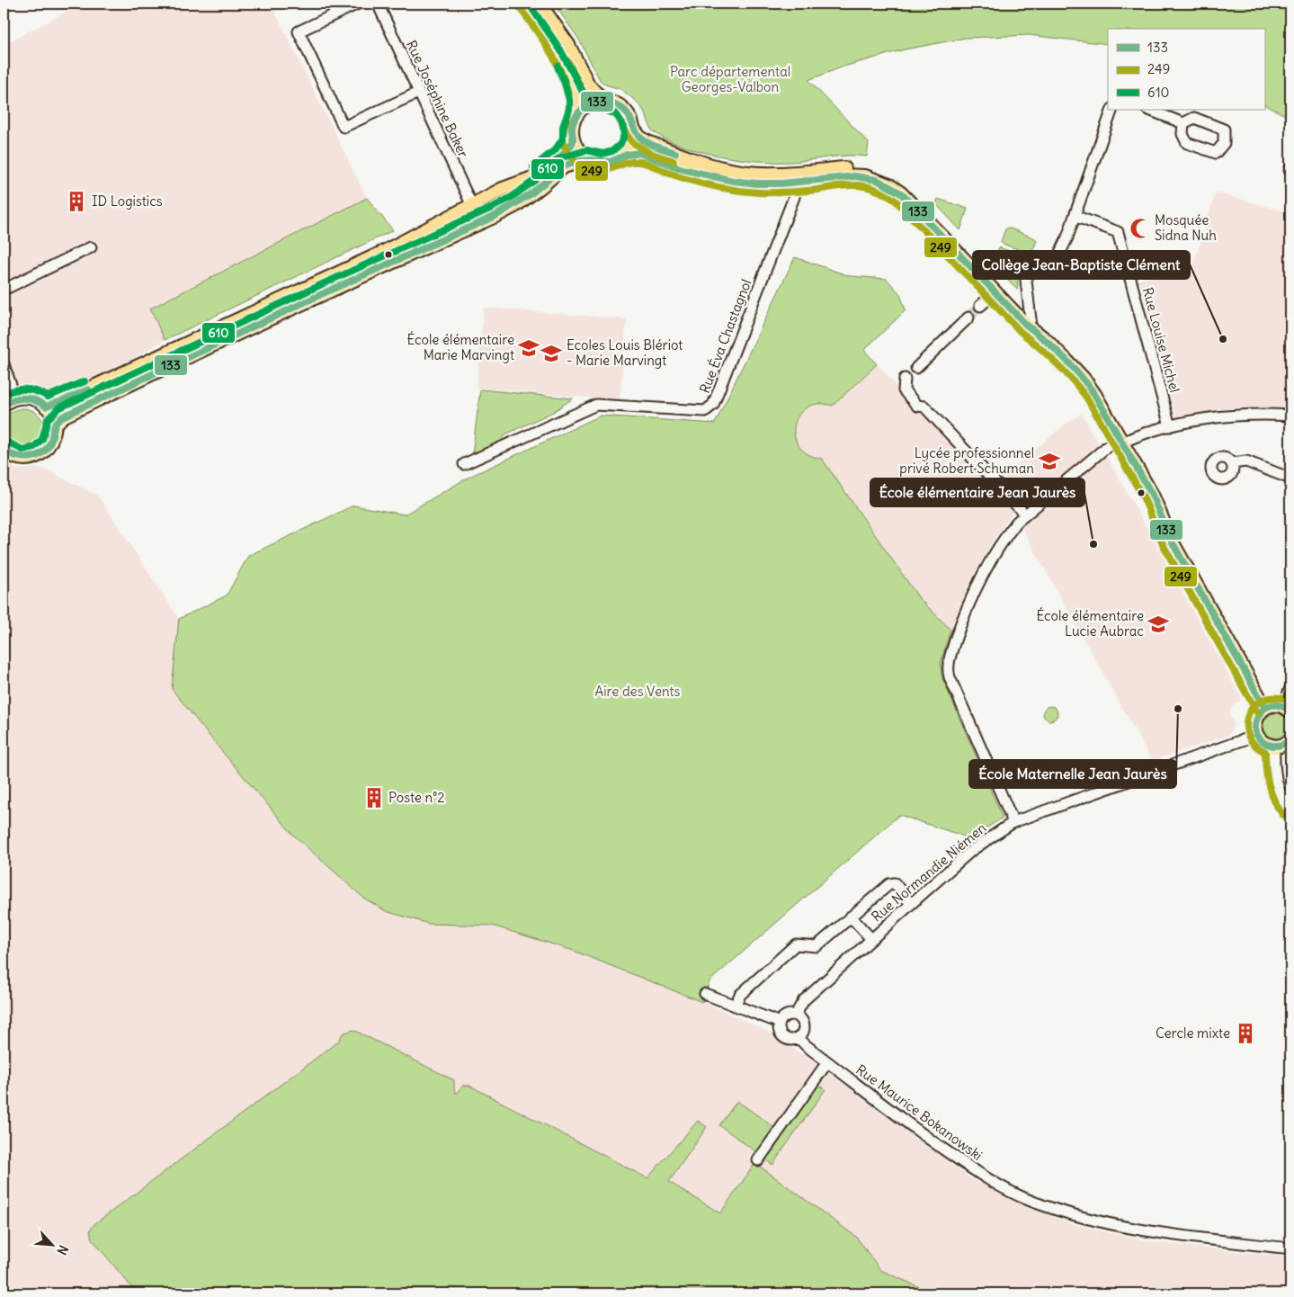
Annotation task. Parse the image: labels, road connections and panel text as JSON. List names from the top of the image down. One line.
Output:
{"streets":{"street":["Rue Joséphine Baker","Rue Éva Chastagnol","Rue Louise Michel","Rue Normandie Niémen","Rue Maurice Bokanowski"]},"crossings":[["Rue Normandie Niémen","Rue Maurice Bokanowski"]],"parks":["Parc départemental Georges-Valbon","Aire des Vents"],"places":{"building":["ID Logistics","Poste n°2","Cercle mixte"],"mosque":["Mosquée Sidna Nuh"],"other":["Collège Jean-Baptiste Clément","École élémentaire Jean Jaurès","École Maternelle Jean Jaurès"],"school or university":["École élémentaire Marie Marvingt","Ecoles Louis Blériot - Marie Marvingt","Lycée professionnel privé Robert Schuman","École élémentaire Lucie Aubrac"]},"lines":["transit line 249","transit line 610","transit line 133"],"legend":["133","249","610"],"north":"bottom right"}
